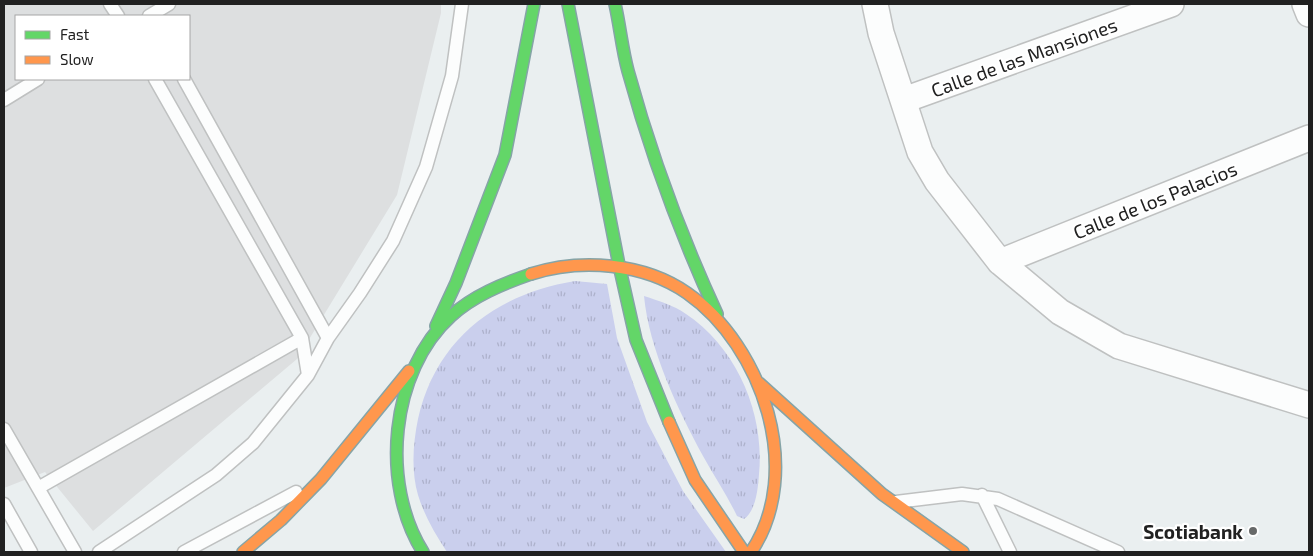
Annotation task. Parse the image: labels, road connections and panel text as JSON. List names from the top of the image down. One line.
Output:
{"streets":{"street":["Calle de las Mansiones","Calle de los Palacios"]},"places":["Scotiabank"],"legend":["Fast","Slow"]}
